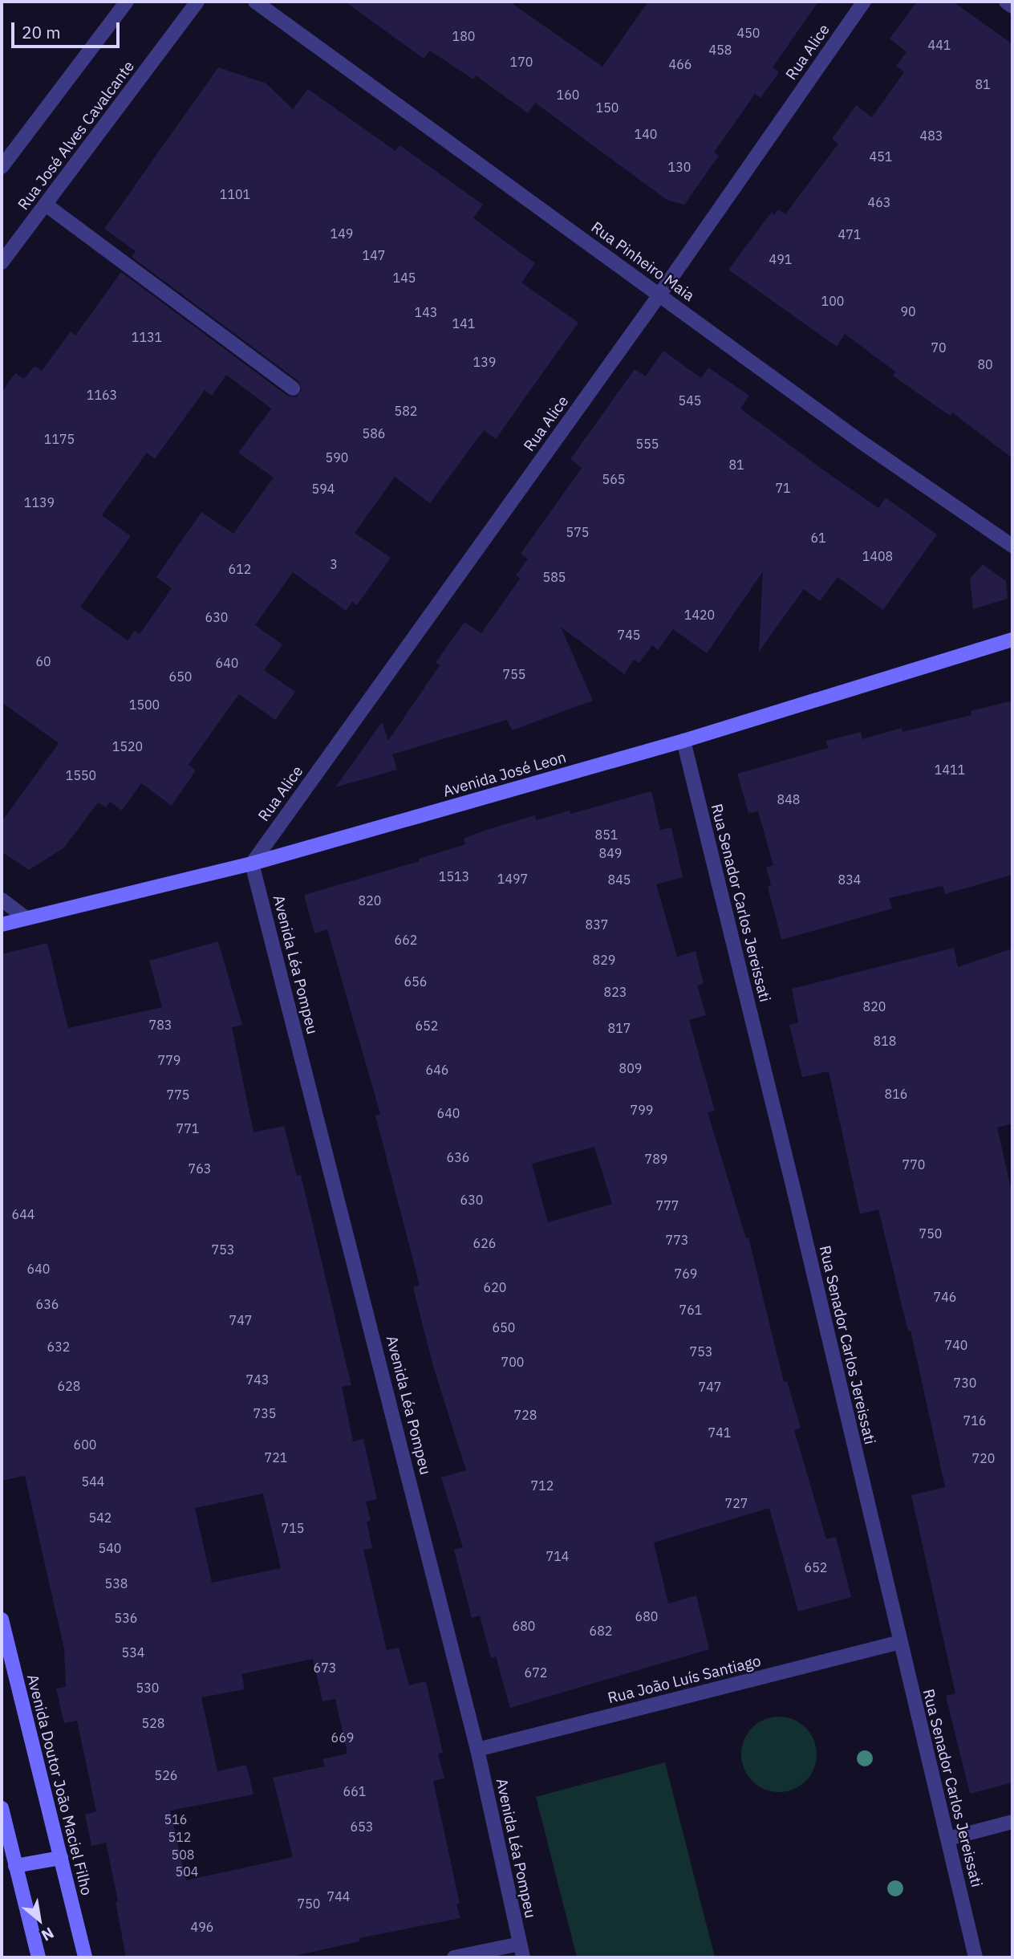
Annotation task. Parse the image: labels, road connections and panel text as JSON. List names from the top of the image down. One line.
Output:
{"streets":{"main road":["Avenida José Leon","Avenida Doutor João Maciel Filho"],"street":["Rua Alice","Rua José Alves Cavalcante","Rua Pinheiro Maia","Rua Senador Carlos Jereissati","Avenida Léa Pompeu","Rua João Luís Santiago"]},"crossings":[["Rua Alice","Rua Pinheiro Maia"],["Rua Alice","Avenida José Leon"],["Rua Alice","Avenida Léa Pompeu"],["Avenida José Leon","Rua Senador Carlos Jereissati"],["Avenida José Leon","Avenida Léa Pompeu"],["Rua Senador Carlos Jereissati","Rua João Luís Santiago"],["Avenida Léa Pompeu","Rua João Luís Santiago"]],"house_numbers":["450","180","441","458","170","466","81","160","150","140","483","451","130","1101","463","149","471","147","491","145","100","90","143","141","1131","70","139","80","1163","545","582","586","1175","555","590","81","565","71","594","1139","575","61","1408","3","612","585","1420","630","745","60","640","755","650","1500","1520","1411","1550","848","851","849","1513","1497","845","834","820","837","662","829","656","823","820","783","652","817","818","779","809","646","816","775","799","640","771","636","789","770","763","630","777","644","750","773","626","753","640","769","620","746","636","761","747","650","740","632","753","700","743","730","628","747","735","728","716","741","600","721","720","544","712","727","542","715","540","714","652","538","680","536","680","682","534","673","672","530","528","669","526","661","516","653","512","508","504","744","750","496"],"scale_bar":"20 m","north":"bottom right"}
